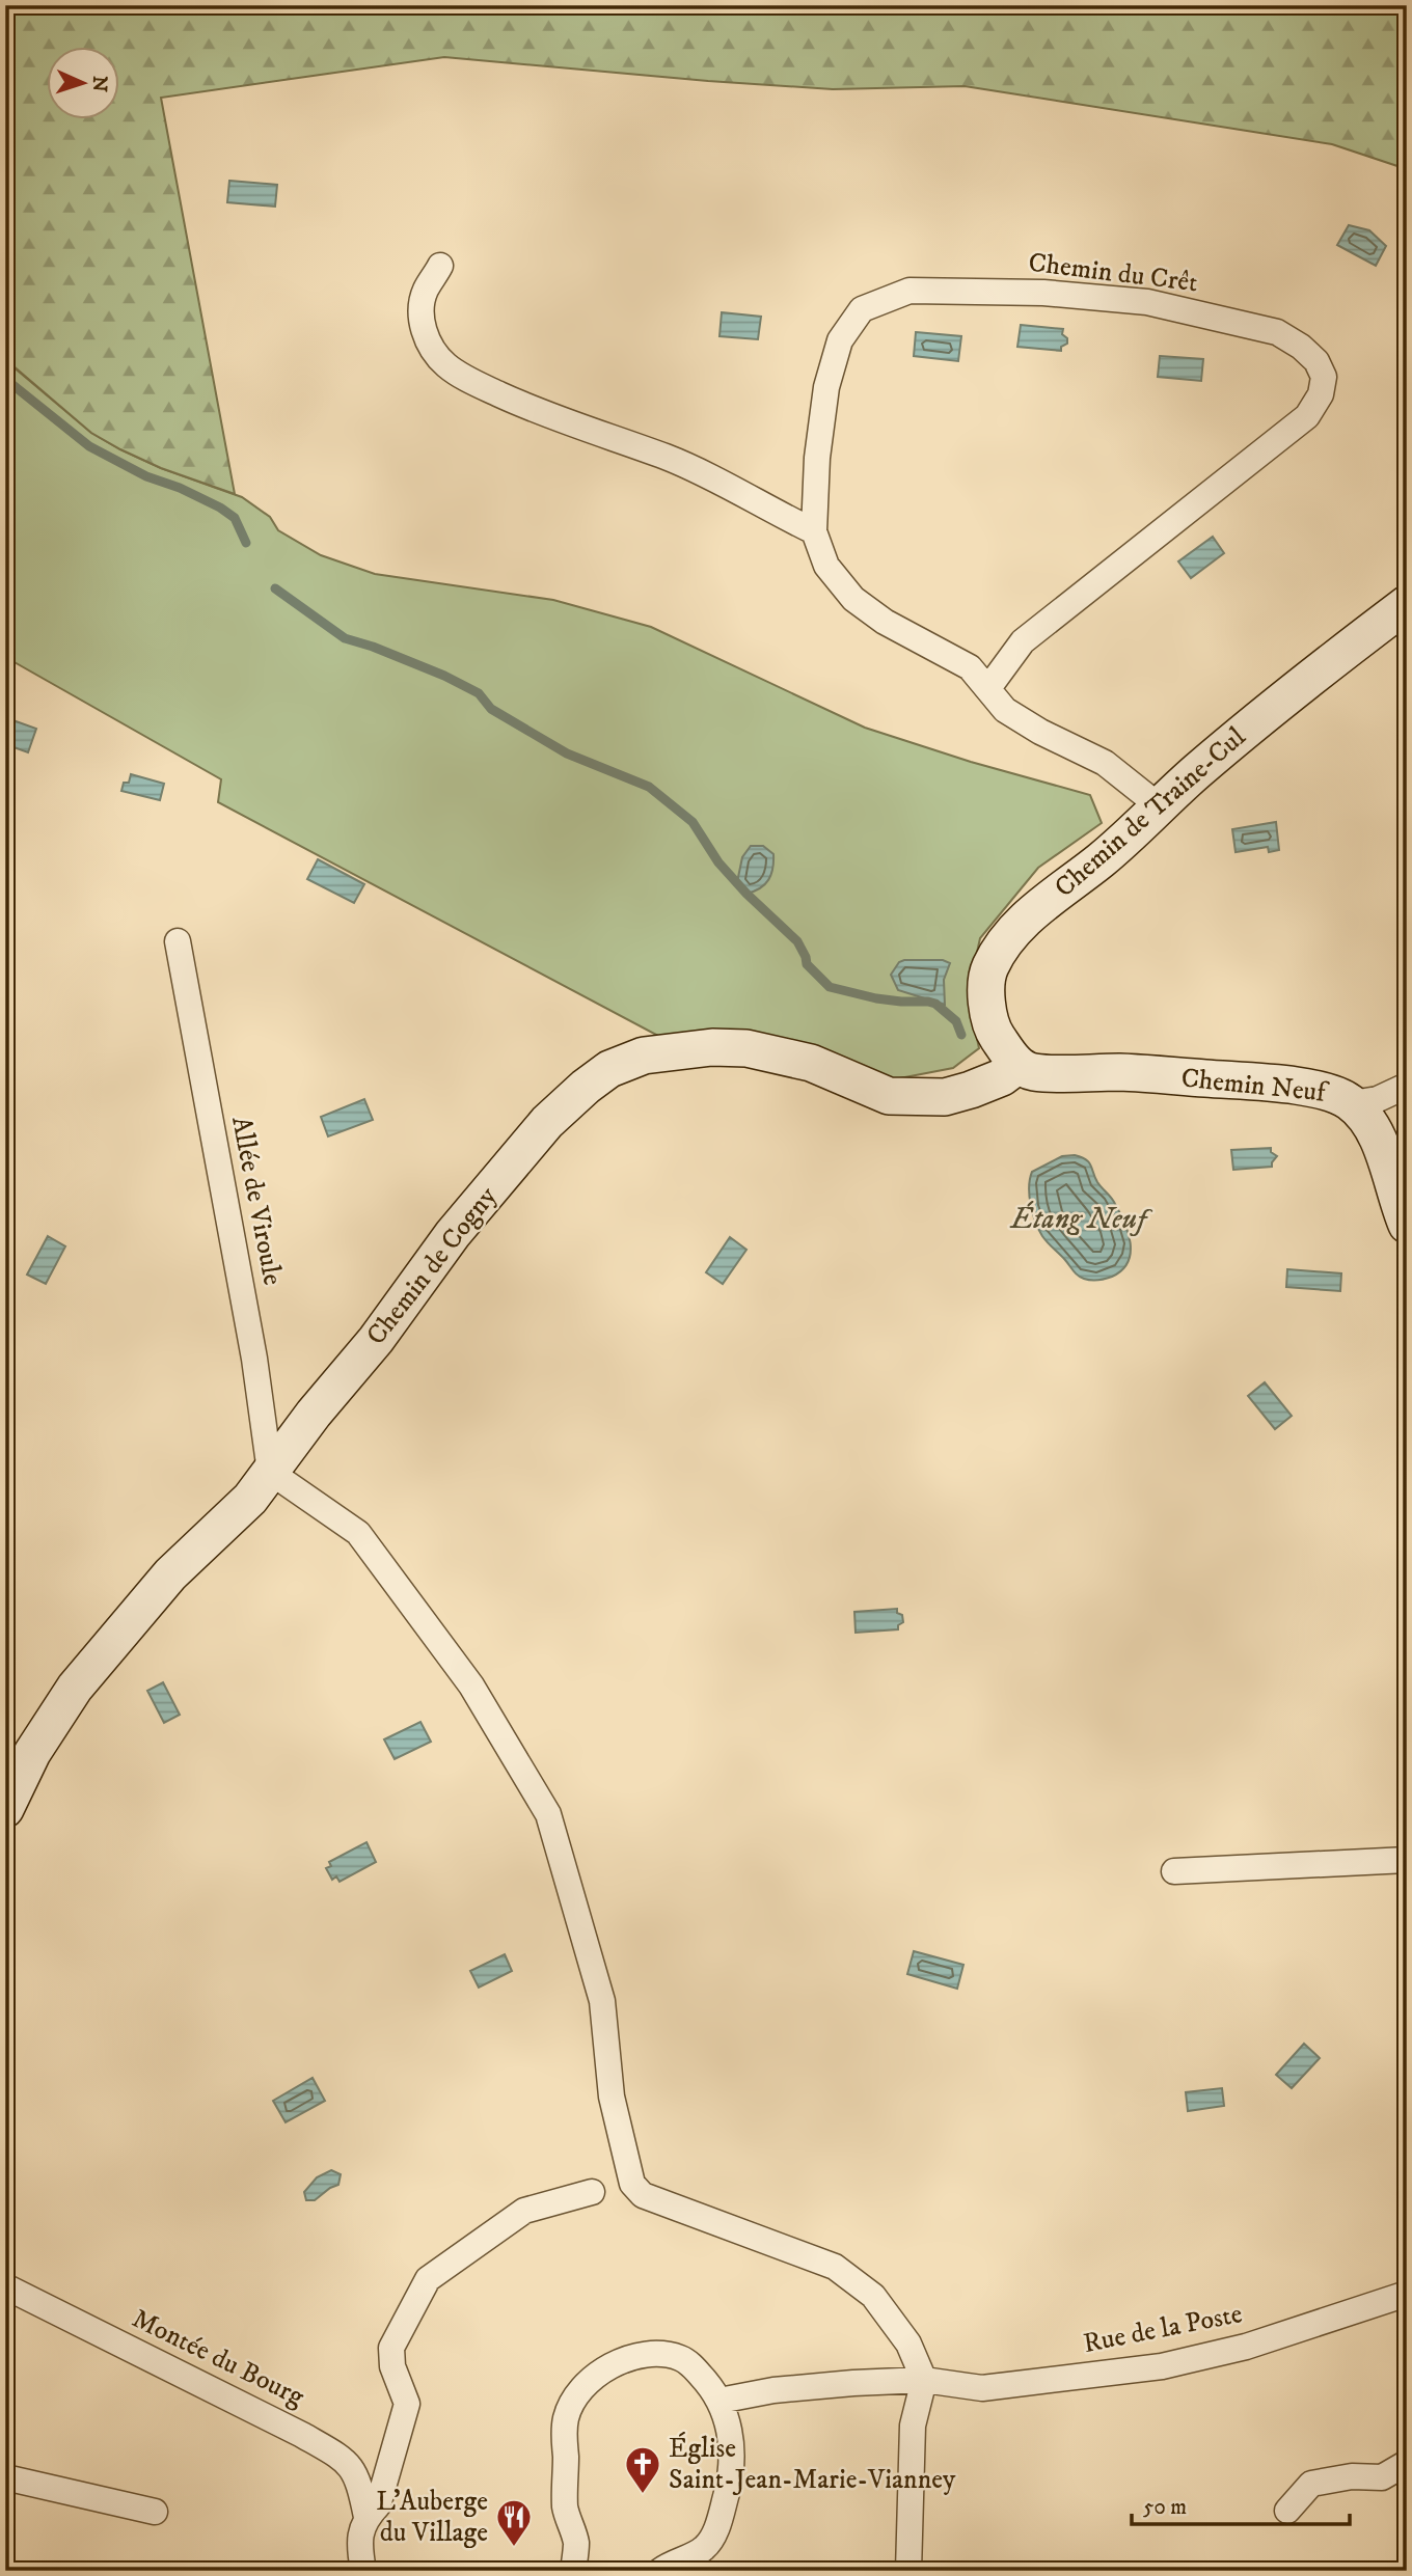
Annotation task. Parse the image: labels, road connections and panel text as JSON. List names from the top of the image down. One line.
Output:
{"streets":{"street":["Chemin du Crêt","Chemin de Traine-Cul","Chemin Neuf","Allée de Viroule","Chemin de Cogny","Rue de la Poste","Montée du Bourg"]},"crossings":[["Chemin du Crêt","Chemin de Traine-Cul"],["Chemin de Traine-Cul","Chemin Neuf"],["Chemin de Traine-Cul","Chemin de Cogny"],["Chemin Neuf","Chemin de Cogny"],["Allée de Viroule","Chemin de Cogny"]],"water":["Étang Neuf"],"places":{"church":["Église Saint-Jean-Marie-Vianney"],"restaurant":["L'Auberge du Village"]},"scale_bar":"50 m","north":"right"}
